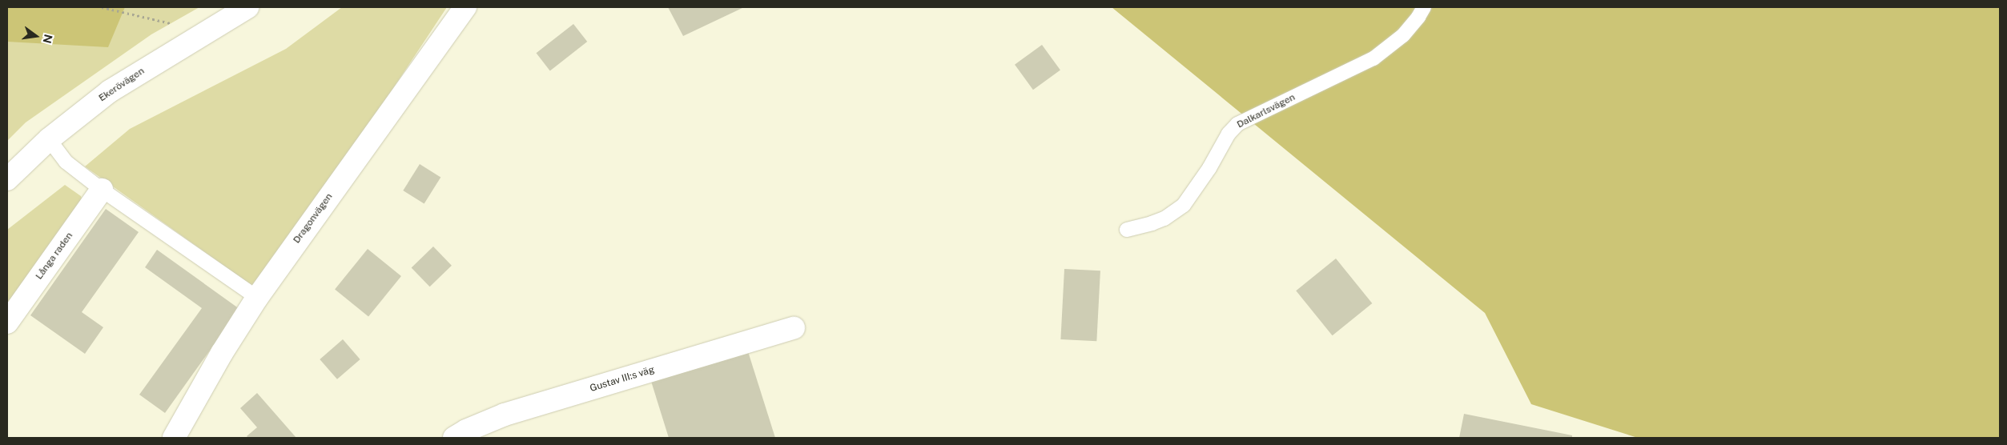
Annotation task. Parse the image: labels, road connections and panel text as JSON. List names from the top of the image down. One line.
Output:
{"streets":{"street":["Ekerövägen","Dragonvägen","Långa raden","Gustav III:s väg"],"lane":["Dalkarlsvägen"]},"north":"right"}
